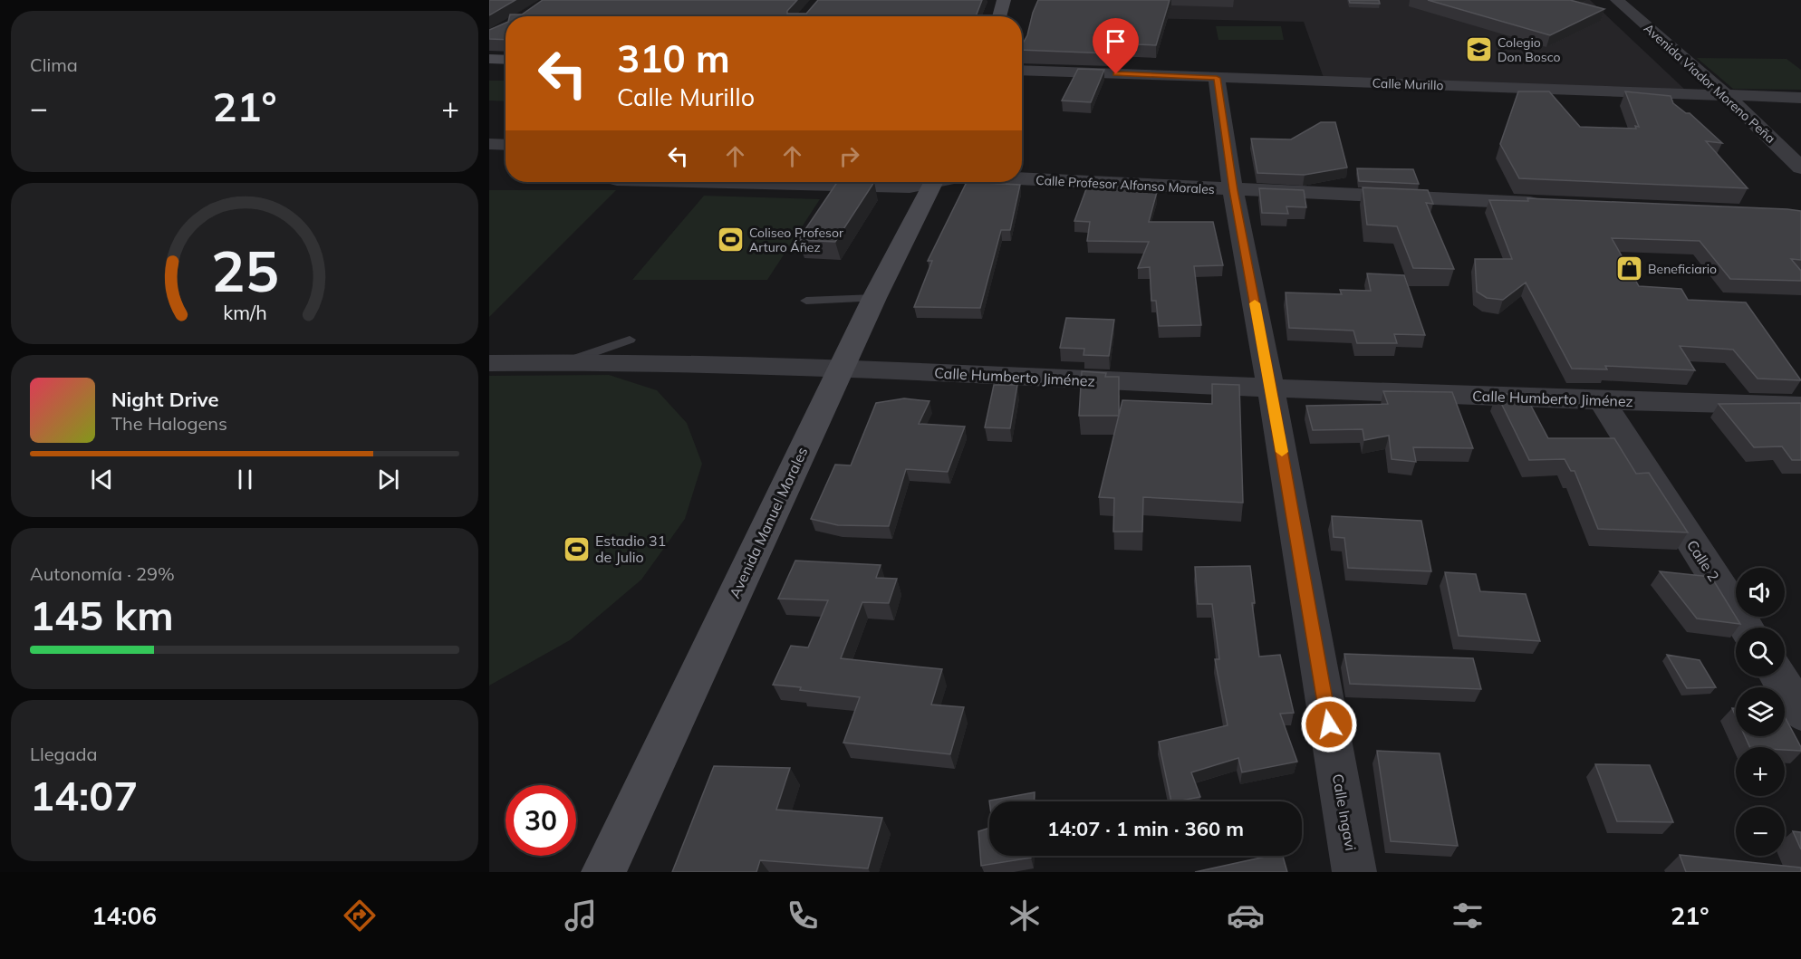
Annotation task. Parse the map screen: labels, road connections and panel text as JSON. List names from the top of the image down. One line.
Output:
{"streets":{"street":["Avenida Viador Moreno Peña","Calle Murillo","Calle Profesor Alfonso Morales","Calle Humberto Jiménez","Avenida Manuel Morales","Calle 2","Calle Ingavi"]},"crossings":[["Avenida Viador Moreno Peña","Calle Murillo"],["Calle Murillo","Calle Ingavi"],["Calle Profesor Alfonso Morales","Calle Ingavi"],["Calle Humberto Jiménez","Avenida Manuel Morales"],["Calle Humberto Jiménez","Calle 2"],["Calle Humberto Jiménez","Calle Ingavi"]],"places":{"school or university":["Colegio Don Bosco"],"sports":["Coliseo Profesor Arturo Áñez","Estadio 31 de Julio"],"shop":["Beneficiario"]},"page":{"tile":["Clima",["Autonomía · 29%","145 km"],["Llegada","14:07"]],"turn":["310 m","Calle Murillo"],"heat":["−","21°","+"],"song":["Night Drive","The Halogens"],"map_buttons":["+","−"],"limit":"30","trip":"14:07 · 1 min · 360 m","tabs":["14:06","21°"],"gauge":["25","km/h"]}}
